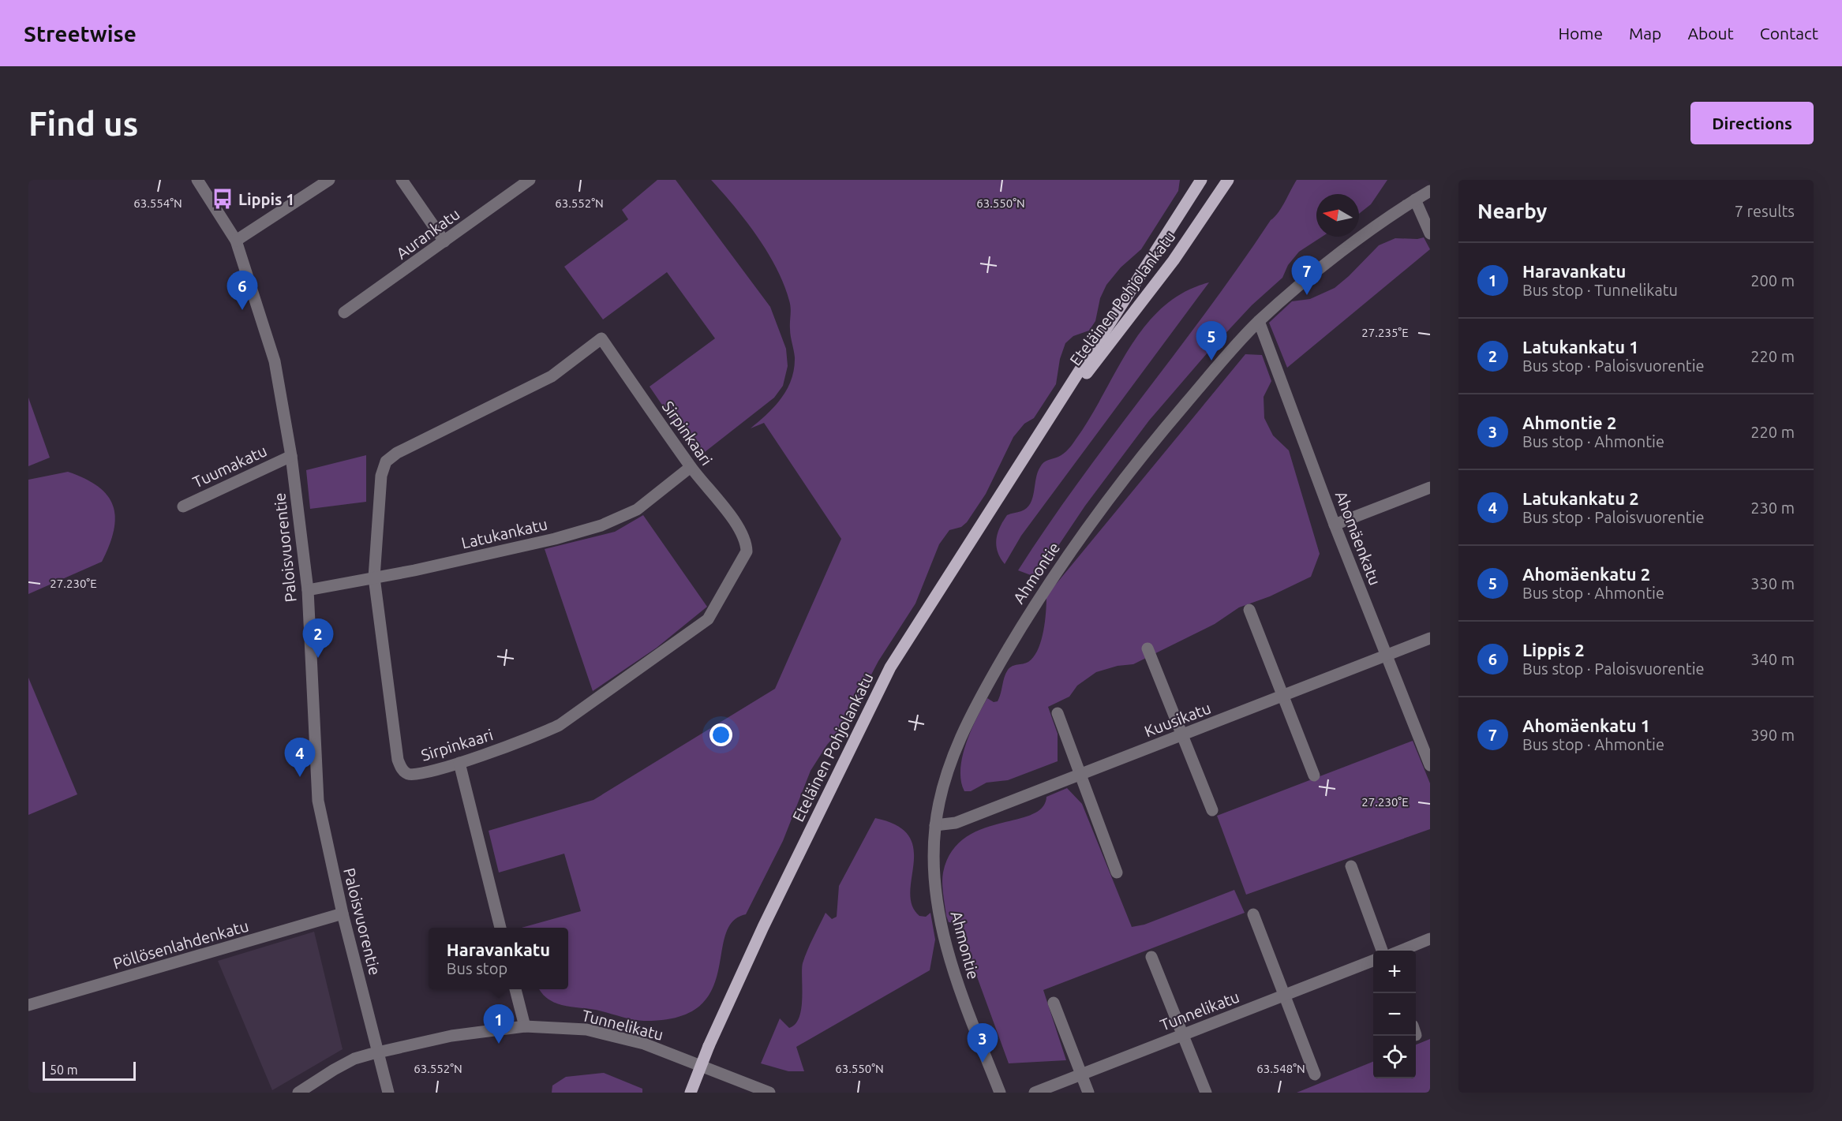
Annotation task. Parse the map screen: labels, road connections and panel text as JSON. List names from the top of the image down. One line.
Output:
{"streets":{"main road":["Eteläinen Pohjolankatu"],"street":["Aurankatu","Sirpinkaari","Tuumakatu","Latukankatu","Ahomäenkatu","Paloisvuorentie","Ahmontie","Kuusikatu","Pöllösenlahdenkatu","Tunnelikatu"]},"crossings":[["Sirpinkaari","Latukankatu"],["Tuumakatu","Paloisvuorentie"],["Latukankatu","Paloisvuorentie"],["Ahomäenkatu","Ahmontie"],["Ahomäenkatu","Kuusikatu"],["Paloisvuorentie","Pöllösenlahdenkatu"],["Paloisvuorentie","Tunnelikatu"],["Ahmontie","Kuusikatu"]],"places":{"bus stop":["Lippis 1"]},"scale_bar":"50 m","north":"left","page":{"header":"Streetwise","nav":["Home","Map","About","Contact"],"buttons":"Directions","title":"Find us","heading":["Nearby","7 results"],"list":[{"mark":"1","name":"Haravankatu","note":"Bus stop · Tunnelikatu","value":"200 m"},{"mark":"2","name":"Latukankatu 1","note":"Bus stop · Paloisvuorentie","value":"220 m"},{"mark":"3","name":"Ahmontie 2","note":"Bus stop · Ahmontie","value":"220 m"},{"mark":"4","name":"Latukankatu 2","note":"Bus stop · Paloisvuorentie","value":"230 m"},{"mark":"5","name":"Ahomäenkatu 2","note":"Bus stop · Ahmontie","value":"330 m"},{"mark":"6","name":"Lippis 2","note":"Bus stop · Paloisvuorentie","value":"340 m"},{"mark":"7","name":"Ahomäenkatu 1","note":"Bus stop · Ahmontie","value":"390 m"}],"pins":["7","6","5","2","4","1","3"],"popup":["Haravankatu","Bus stop"],"map_buttons":["+","−"],"scale":"50 m"},"coordinates":["63.554°N","63.552°N","63.550°N","27.235°E","27.230°E","63.548°N"]}
